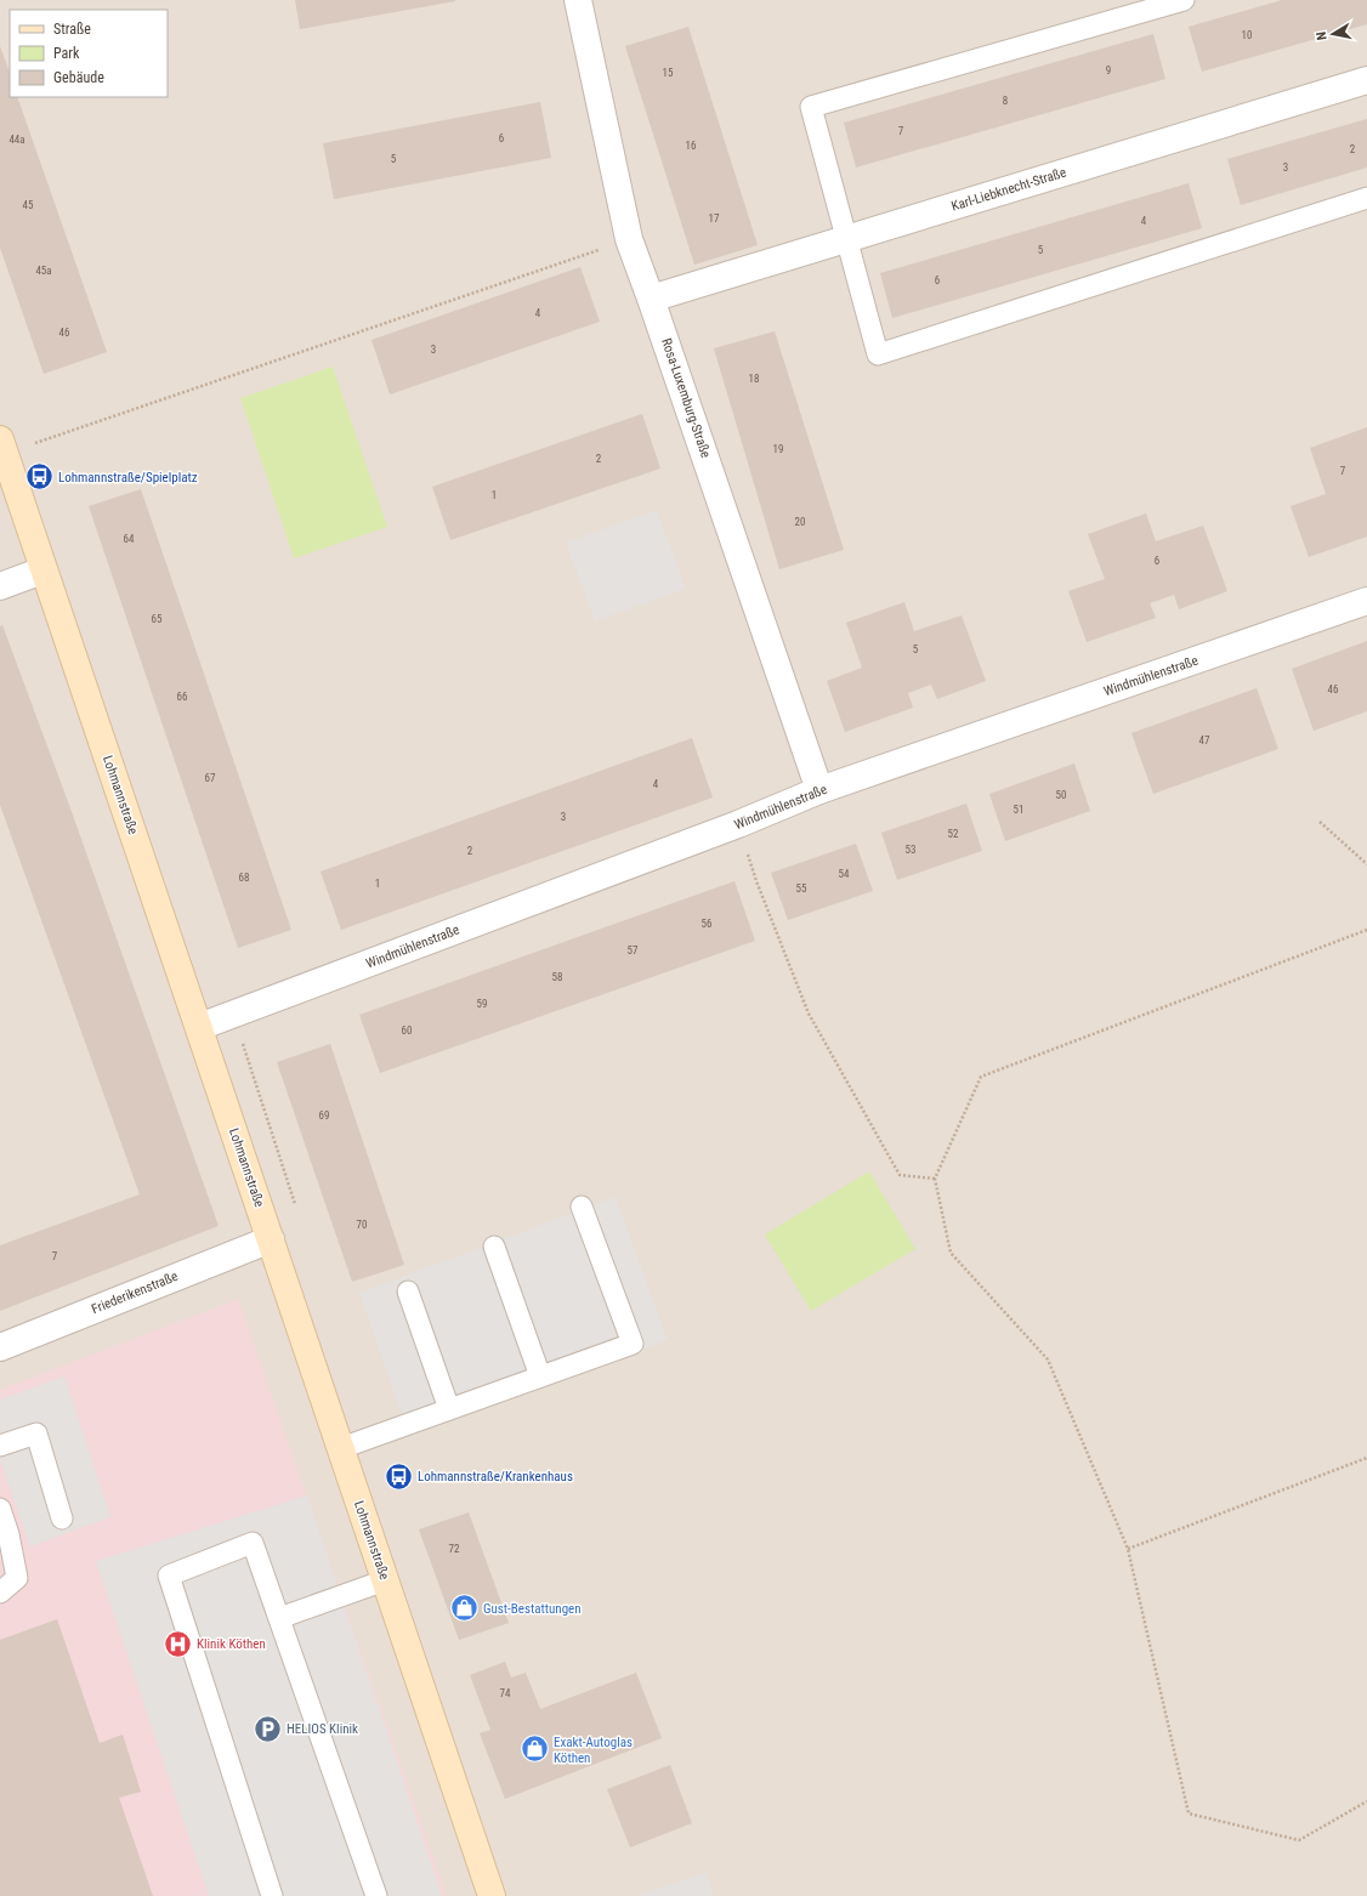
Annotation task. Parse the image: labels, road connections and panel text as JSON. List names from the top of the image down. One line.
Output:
{"streets":{"main road":["Lohmannstraße"],"street":["Karl-Liebknecht-Straße","Rosa-Luxemburg-Straße","Windmühlenstraße","Friederikenstraße"]},"crossings":[["Karl-Liebknecht-Straße","Rosa-Luxemburg-Straße"],["Rosa-Luxemburg-Straße","Windmühlenstraße"],["Windmühlenstraße","Lohmannstraße"],["Lohmannstraße","Friederikenstraße"]],"places":{"bus stop":["Lohmannstraße/Spielplatz","Lohmannstraße/Krankenhaus"],"shop":["Gust-Bestattungen","Exakt-Autoglas Köthen"],"hospital":["Klinik Köthen"],"parking":["HELIOS Klinik"]},"house_numbers":["10","9","15","8","7","6","44a","16","2","5","3","45","17","4","5","45a","6","4","46","3","18","19","2","7","1","20","64","6","65","5","46","66","47","67","4","50","51","3","52","53","2","54","68","1","55","56","57","58","59","60","69","70","7","72","74"],"legend":["Straße","Park","Gebäude"],"north":"left"}
